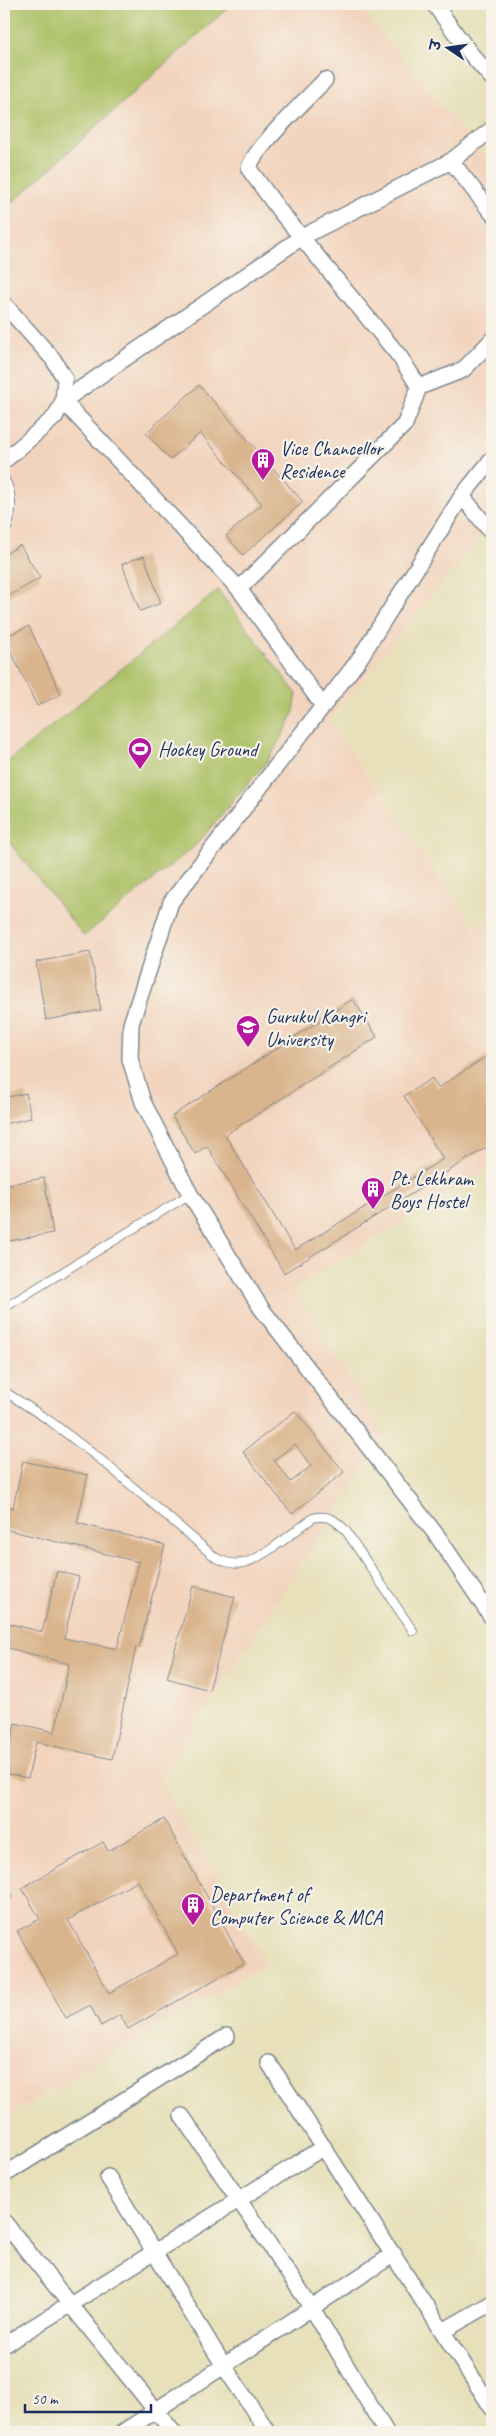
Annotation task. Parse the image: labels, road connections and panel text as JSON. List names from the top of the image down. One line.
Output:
{"places":{"building":["Vice Chancellor Residence","Pt. Lekhram Boys Hostel","Department of Computer Science & MCA"],"sports":["Hockey Ground"],"school or university":["Gurukul Kangri University"]},"scale_bar":"50 m","north":"left"}
